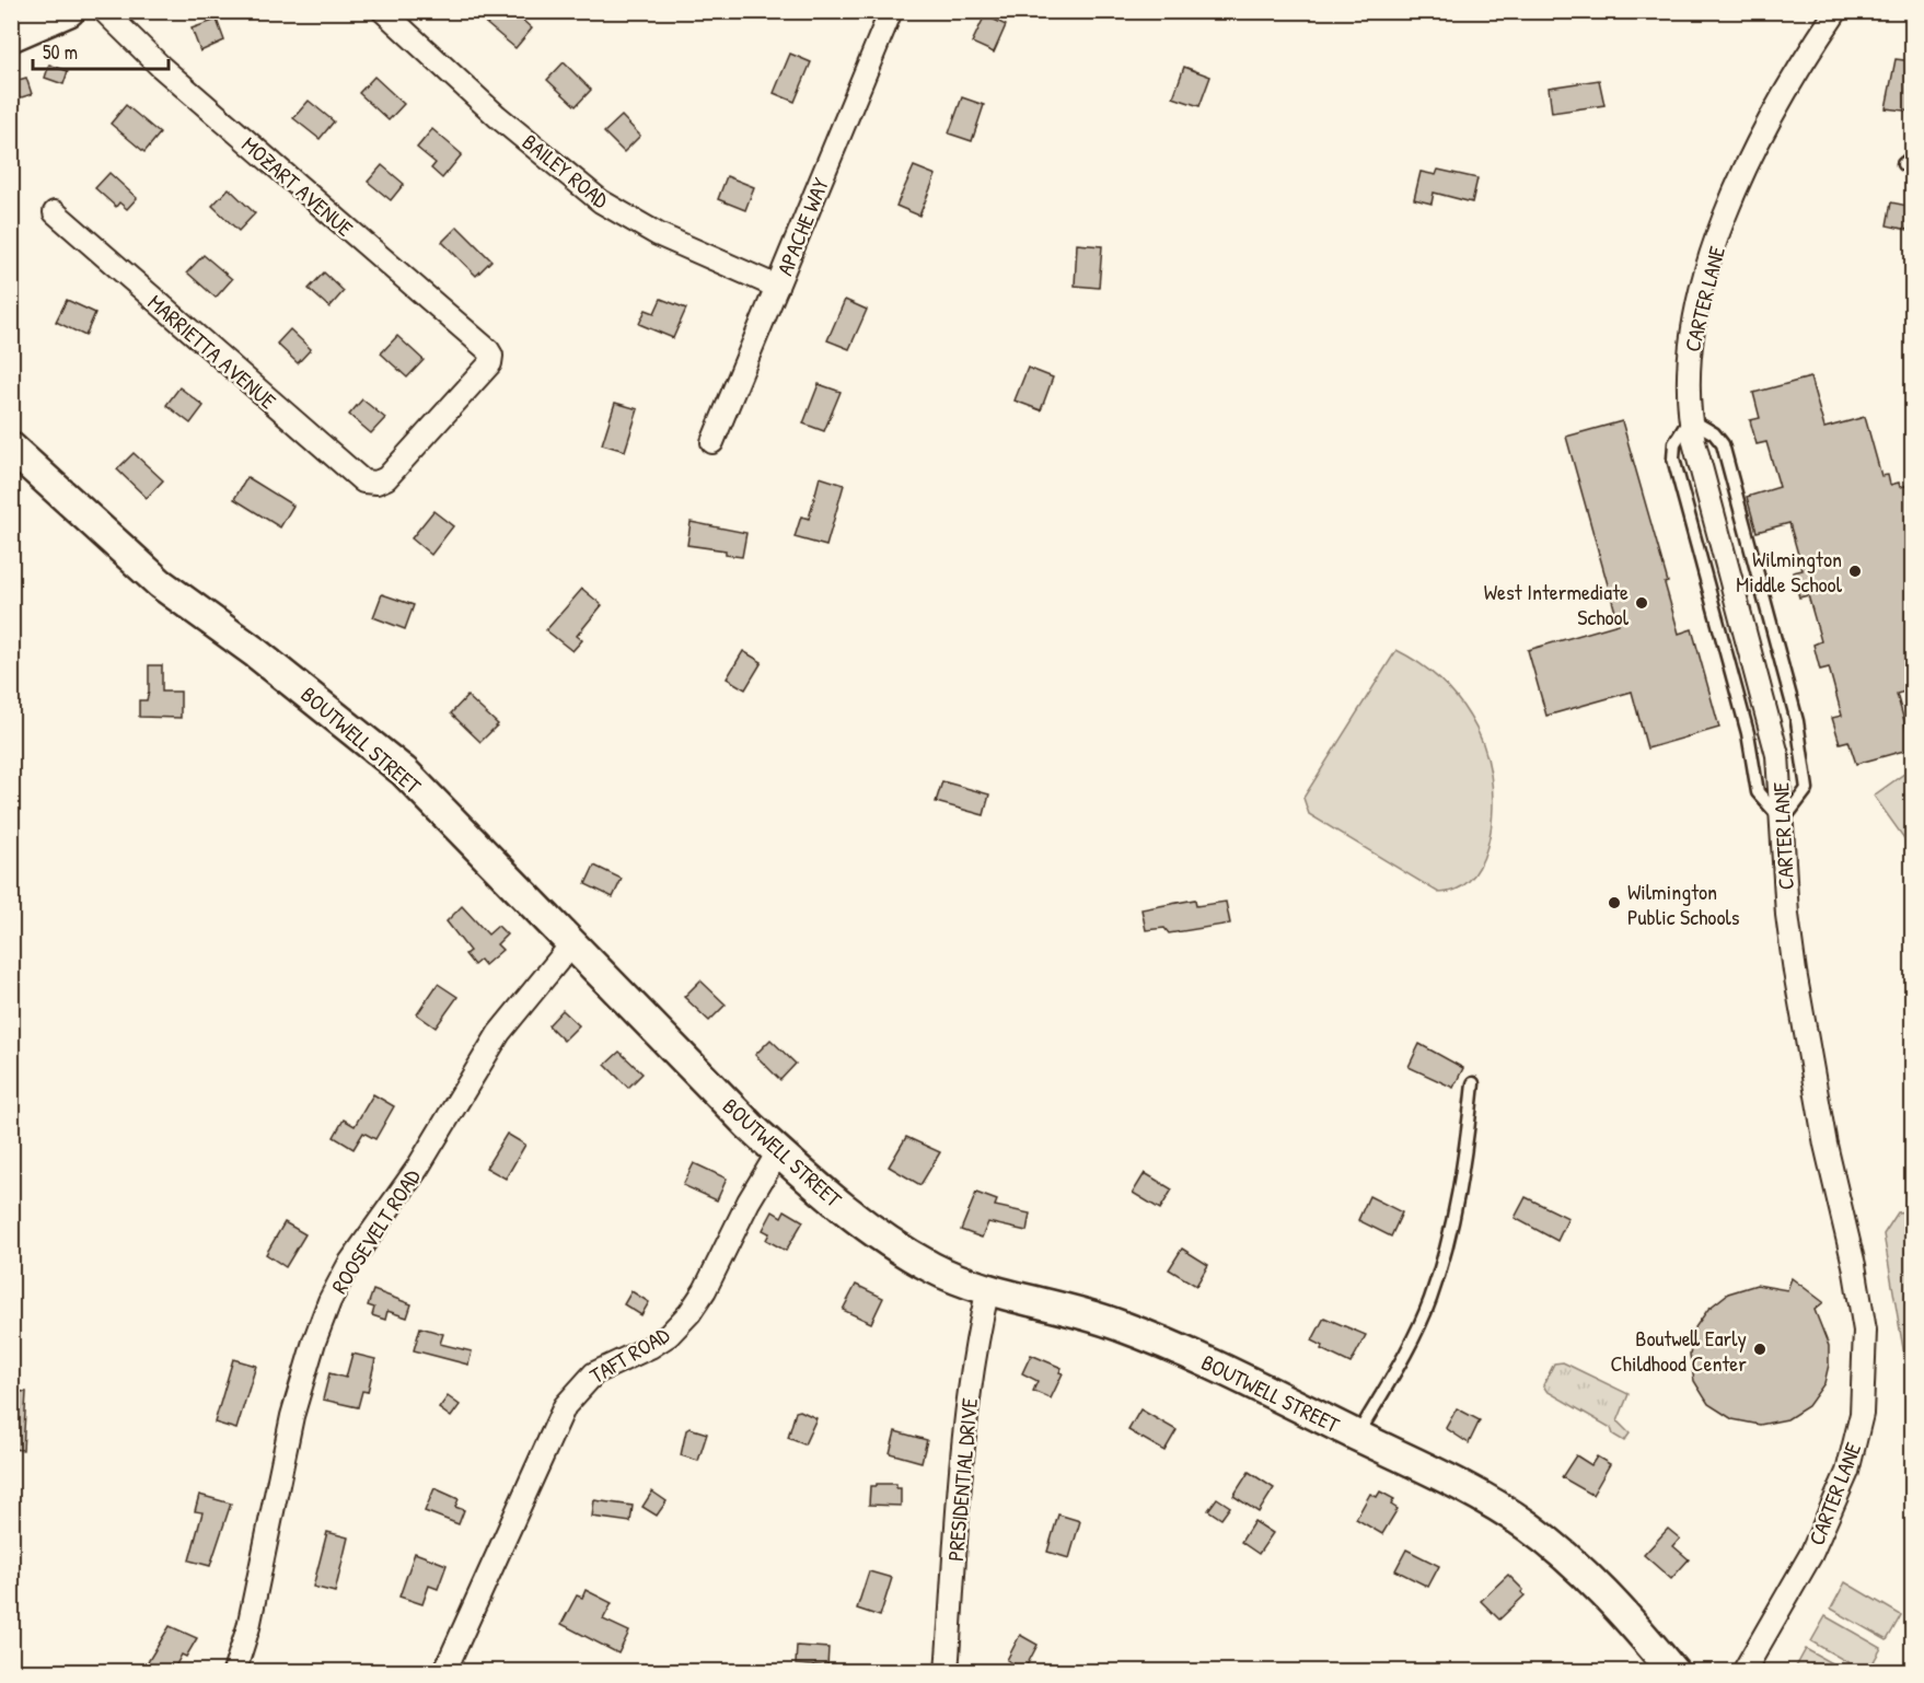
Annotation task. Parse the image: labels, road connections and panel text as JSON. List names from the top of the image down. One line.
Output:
{"streets":{"street":["BAILEY ROAD","MOZART AVENUE","APACHE WAY","CARTER LANE","MARRIETTA AVENUE","BOUTWELL STREET","ROOSEVELT ROAD","TAFT ROAD","PRESIDENTIAL DRIVE"]},"crossings":[["BAILEY ROAD","APACHE WAY"],["MOZART AVENUE","MARRIETTA AVENUE"],["BOUTWELL STREET","ROOSEVELT ROAD"],["BOUTWELL STREET","TAFT ROAD"],["BOUTWELL STREET","PRESIDENTIAL DRIVE"]],"places":["Wilmington Middle School","West Intermediate School","Wilmington Public Schools","Boutwell Early Childhood Center"],"scale_bar":"50 m"}
